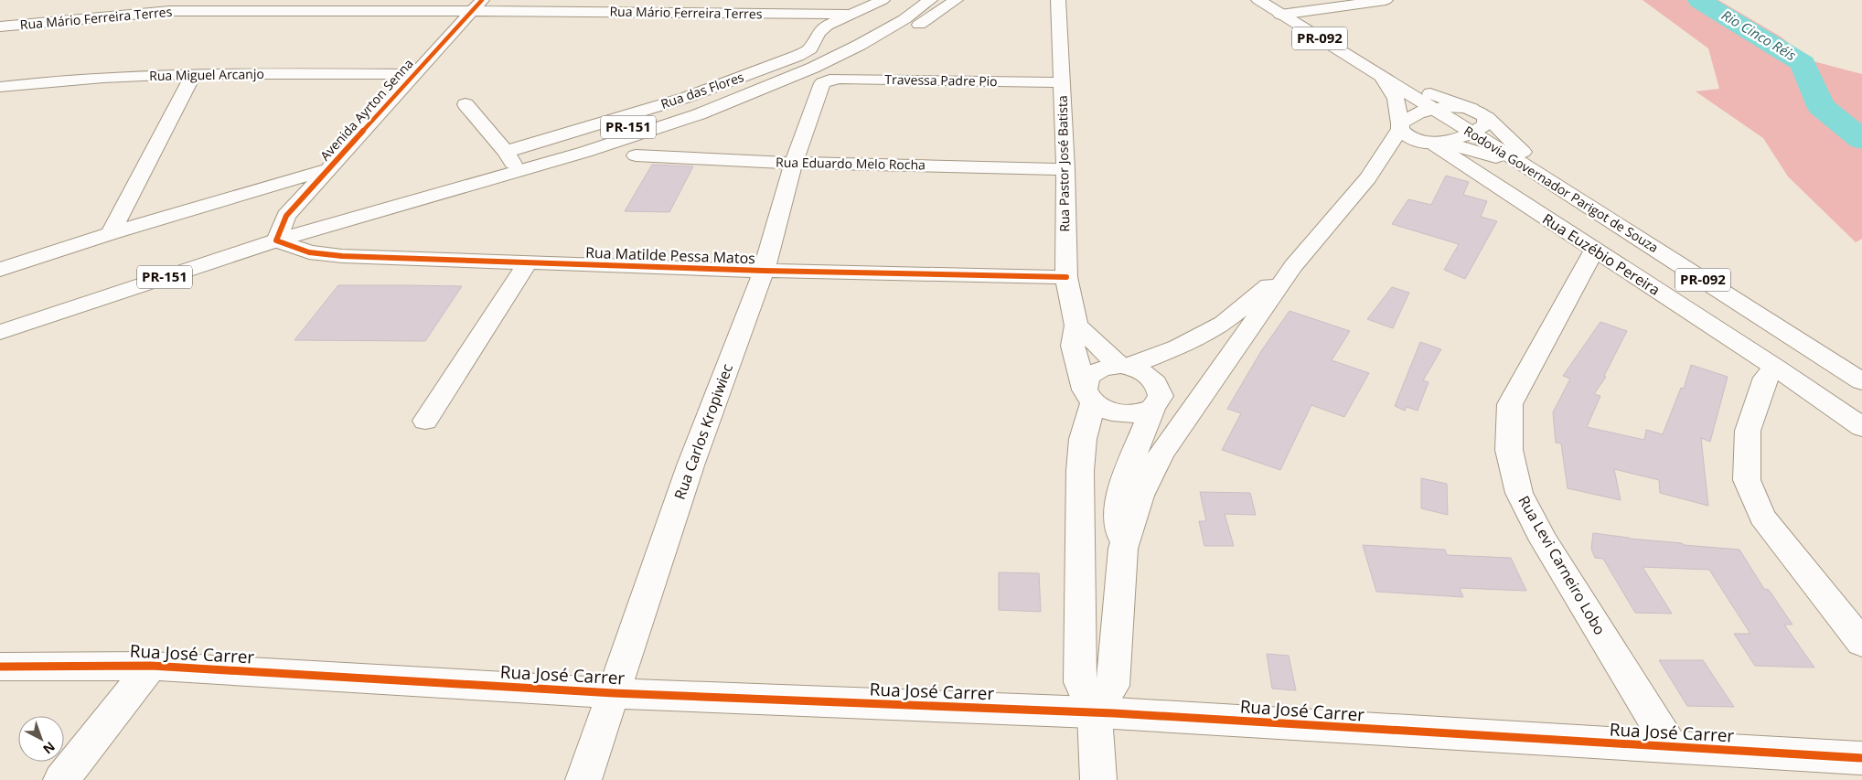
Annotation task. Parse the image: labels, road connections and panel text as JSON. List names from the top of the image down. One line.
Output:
{"streets":{"main road":["Rua Mário Ferreira Terres","PR-092","Rua Miguel Arcanjo","Travessa Padre Pio","Rua das Flores","Avenida Ayrton Senna","PR-151","Rua Eduardo Melo Rocha","Rua Pastor José Batista","Rodovia Governador Parigot de Souza","Rua Euzébio Pereira","Rua Matilde Pessa Matos","Rua Carlos Kropiwiec","Rua Levi Carneiro Lobo","Rua José Carrer"]},"crossings":[["Rua Mário Ferreira Terres","Rua das Flores"],["Rua Mário Ferreira Terres","Avenida Ayrton Senna"],["Rua Miguel Arcanjo","Avenida Ayrton Senna"],["Travessa Padre Pio","Rua Pastor José Batista"],["Travessa Padre Pio","Rua Carlos Kropiwiec"],["Rua das Flores","PR-151"],["Avenida Ayrton Senna","PR-151"],["Avenida Ayrton Senna","Rua Matilde Pessa Matos"],["PR-151","Rua Matilde Pessa Matos"],["Rua Eduardo Melo Rocha","Rua Pastor José Batista"],["Rua Eduardo Melo Rocha","Rua Carlos Kropiwiec"],["Rua Pastor José Batista","Rua Matilde Pessa Matos"],["Rua Euzébio Pereira","Rua Levi Carneiro Lobo"],["Rua Matilde Pessa Matos","Rua Carlos Kropiwiec"],["Rua Carlos Kropiwiec","Rua José Carrer"],["Rua Levi Carneiro Lobo","Rua José Carrer"]],"water":["Rio Cinco Réis"],"north":"bottom right"}
